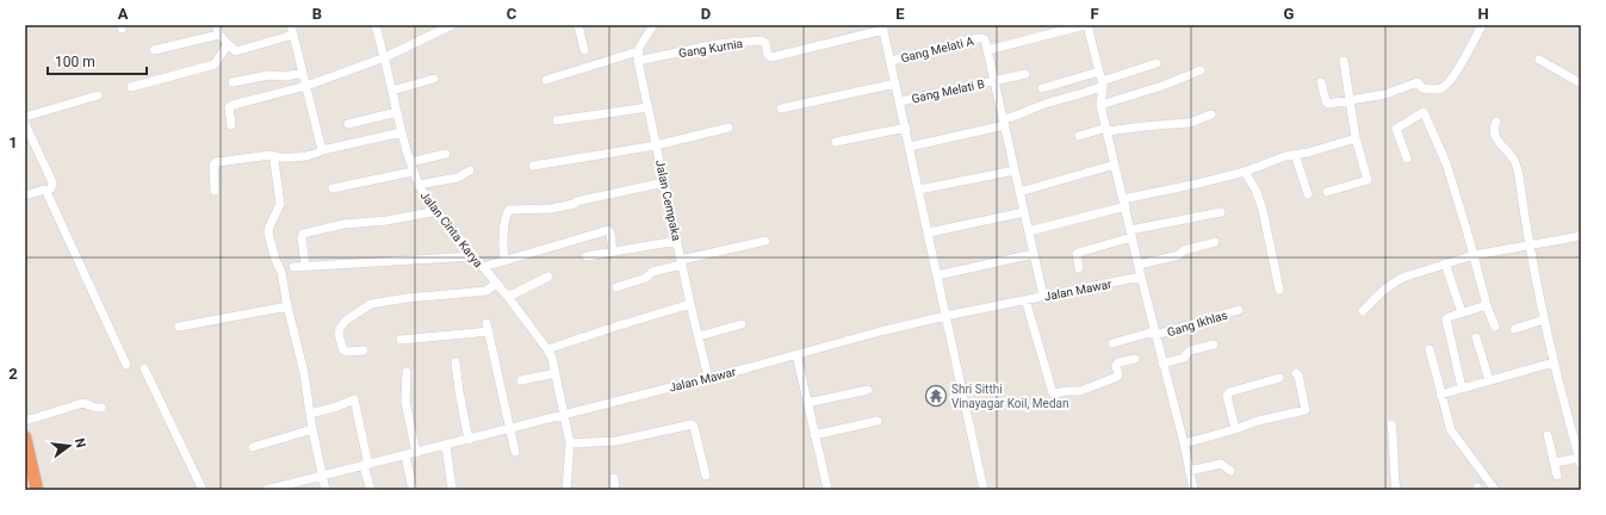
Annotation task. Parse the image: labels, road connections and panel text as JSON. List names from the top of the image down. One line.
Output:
{"streets":{"street":["Gang Kurnia","Gang Melati A","Gang Melati B","Jalan Cempaka","Jalan Cinta Karya","Jalan Mawar","Gang Ikhlas"]},"crossings":[["Gang Kurnia","Jalan Cempaka"],["Jalan Cempaka","Jalan Mawar"],["Jalan Cinta Karya","Jalan Mawar"]],"places":{"temple":["Shri Sitthi Vinayagar Koil, Medan"]},"scale_bar":"100 m","north":"right","grid":{"columns":["A","B","C","D","E","F","G","H"],"rows":["1","2"]}}
